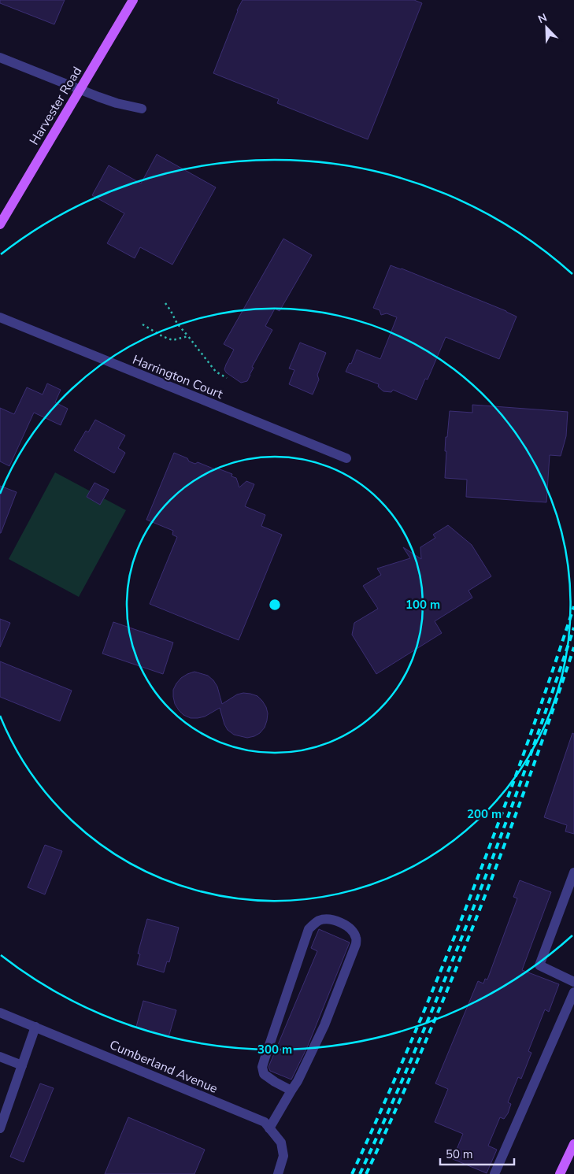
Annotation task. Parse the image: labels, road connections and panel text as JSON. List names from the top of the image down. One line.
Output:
{"streets":{"main road":["Harvester Road"],"street":["Harrington Court","Cumberland Avenue"]},"scale_bar":"50 m","north":"top left","rings":["100 m","200 m","300 m"]}
